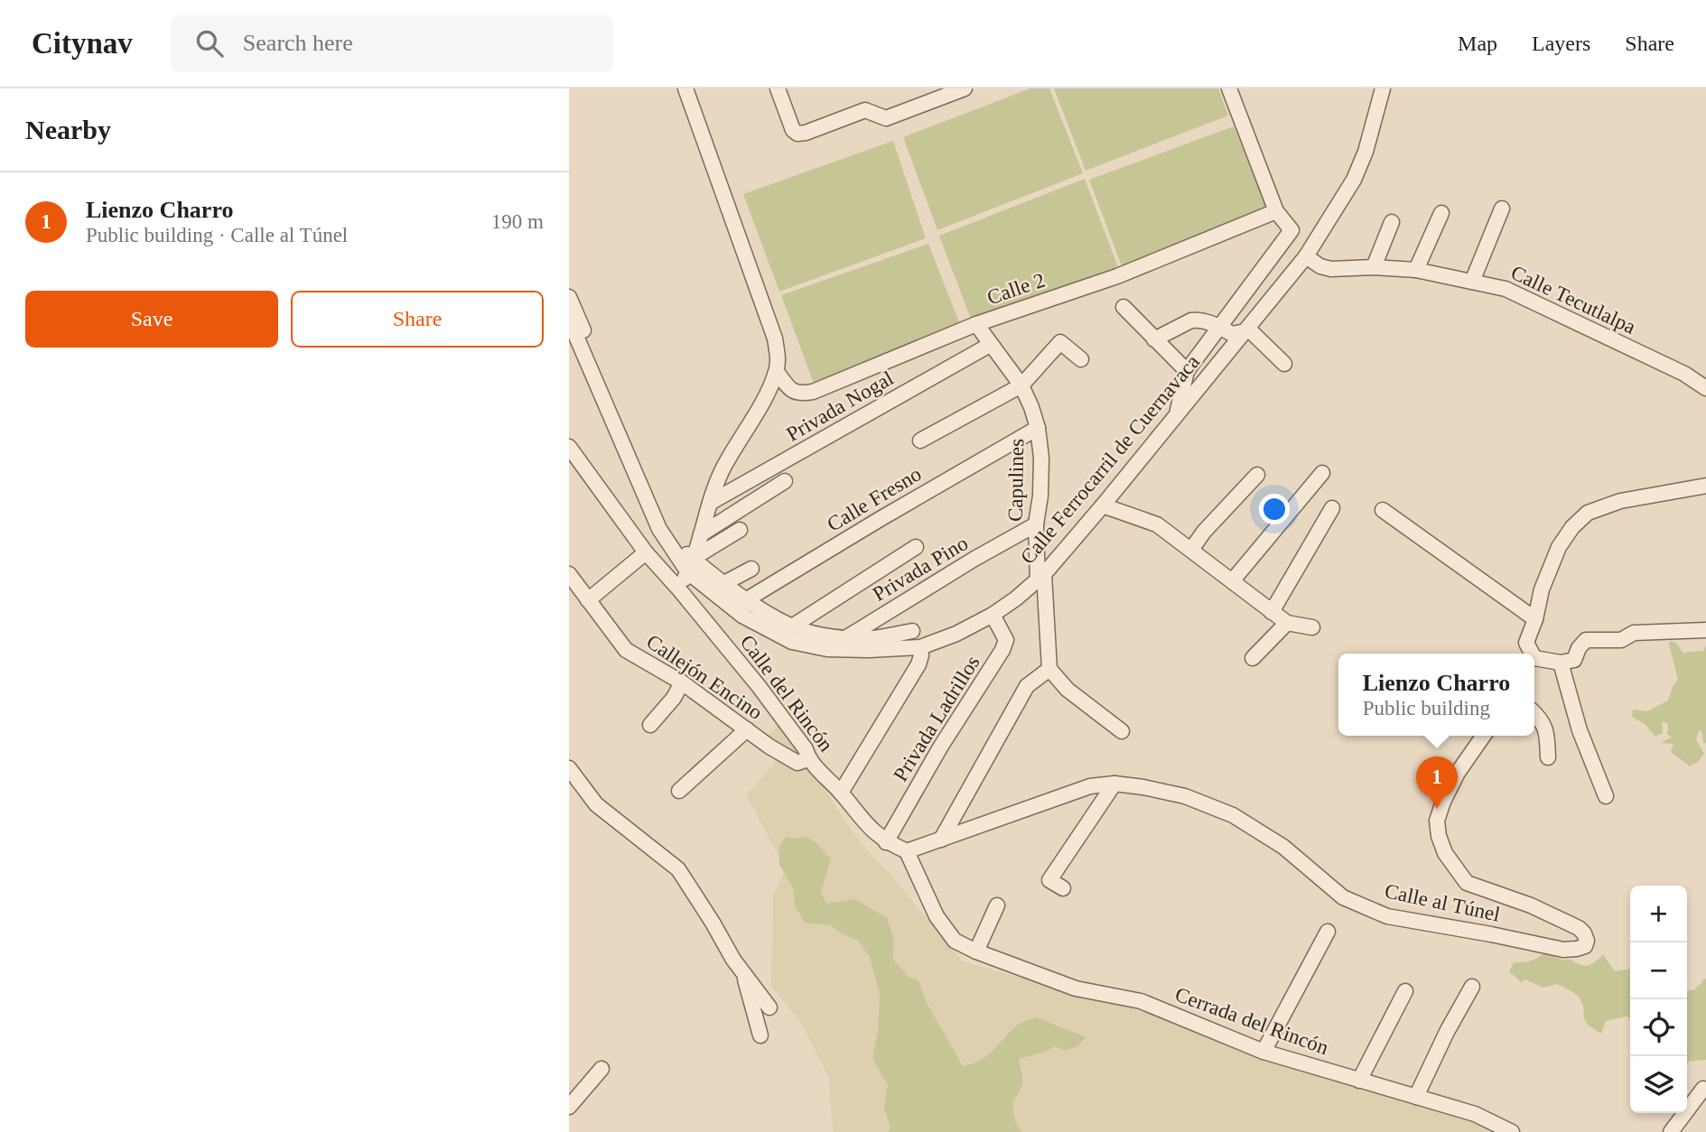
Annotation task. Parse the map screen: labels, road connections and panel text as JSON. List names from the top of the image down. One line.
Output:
{"streets":{"street":["Calle 2","Calle Tecutlalpa","Privada Nogal","Calle Ferrocarril de Cuernavaca","Capulines","Calle Fresno","Privada Pino","Callejón Encino","Calle del Rincón","Privada Ladrillos","Calle al Túnel","Cerrada del Rincón"]},"crossings":[["Calle 2","Capulines"],["Calle Tecutlalpa","Calle Ferrocarril de Cuernavaca"],["Privada Nogal","Capulines"],["Calle Ferrocarril de Cuernavaca","Capulines"],["Calle Ferrocarril de Cuernavaca","Calle Fresno"],["Calle Ferrocarril de Cuernavaca","Privada Pino"],["Calle Ferrocarril de Cuernavaca","Privada Ladrillos"],["Capulines","Calle Fresno"],["Capulines","Privada Pino"],["Callejón Encino","Calle del Rincón"],["Calle del Rincón","Privada Ladrillos"],["Calle del Rincón","Calle al Túnel"]],"page":{"header":"Citynav","search":"Search here","nav":["Map","Layers","Share"],"heading":"Nearby","list":[{"mark":"1","name":"Lienzo Charro","note":"Public building · Calle al Túnel","value":"190 m"}],"buttons":["Save","Share"],"popup":["Lienzo Charro","Public building"],"pins":"1","map_buttons":["+","−"]}}
